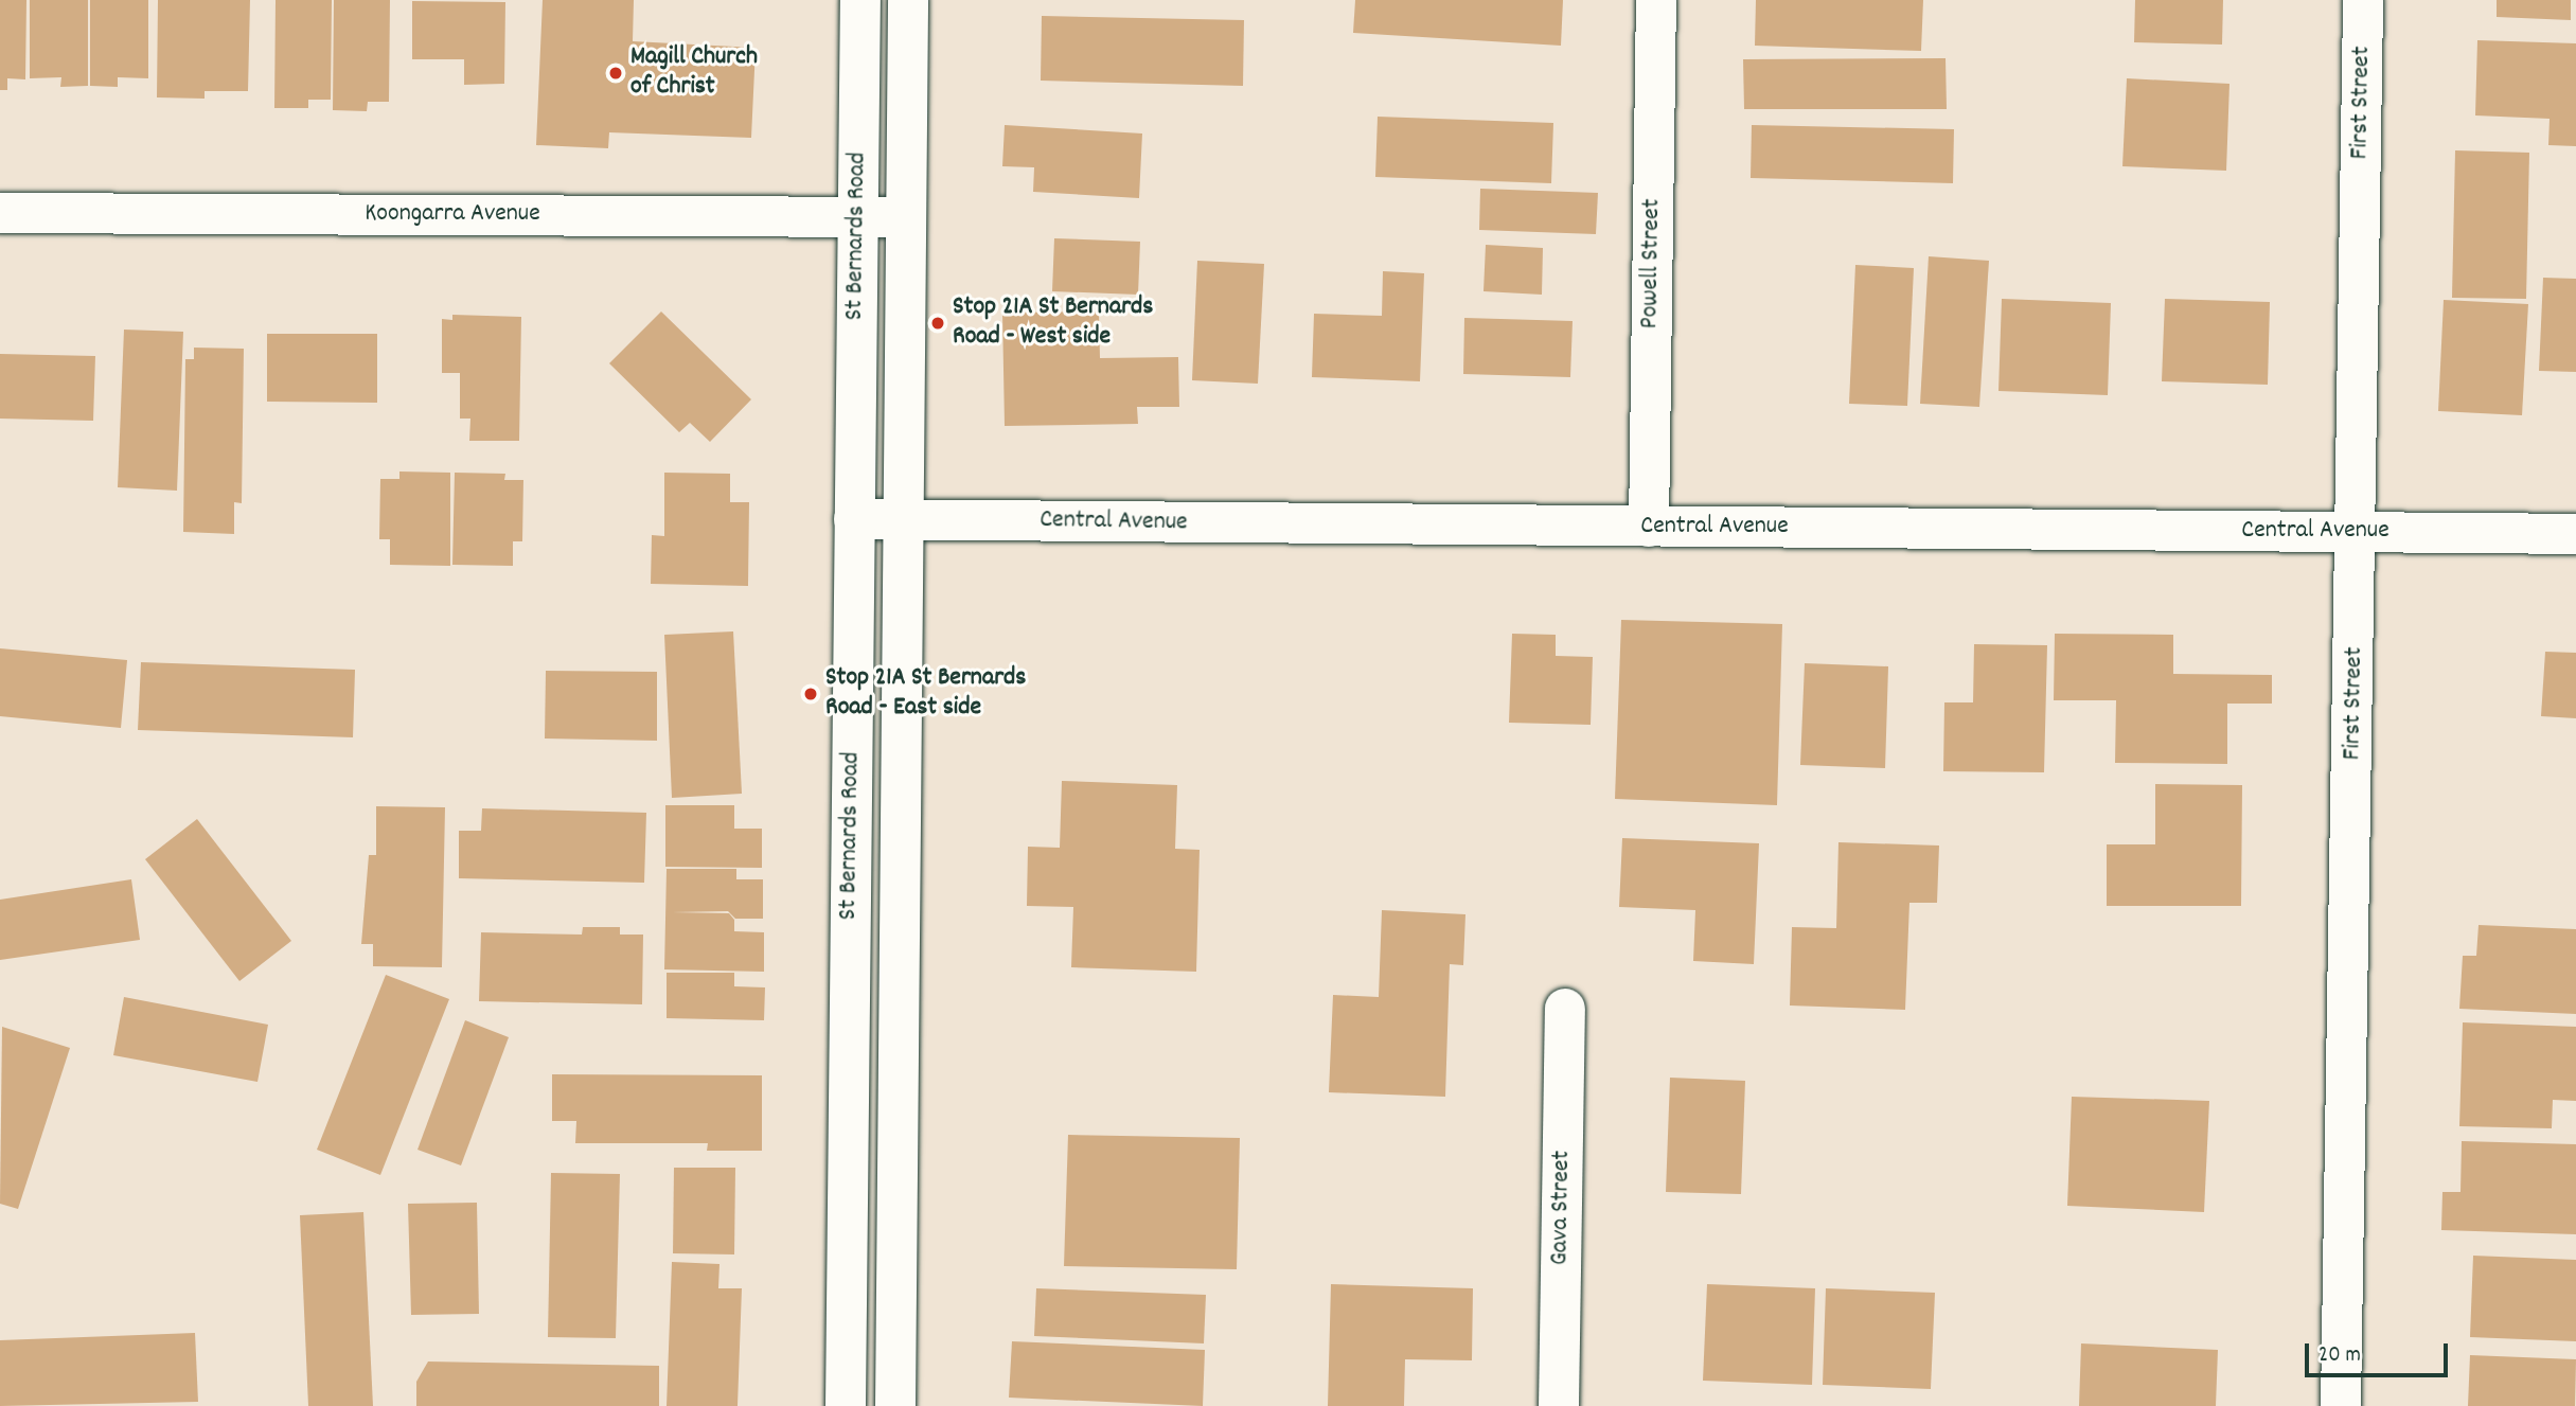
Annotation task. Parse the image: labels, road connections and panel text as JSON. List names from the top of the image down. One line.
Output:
{"streets":{"street":["First Street","Koongarra Avenue","St Bernards Road","Powell Street","Central Avenue","Gava Street"]},"crossings":[["First Street","Central Avenue"],["Koongarra Avenue","St Bernards Road"],["St Bernards Road","Central Avenue"],["Powell Street","Central Avenue"]],"places":["Magill Church of Christ","Stop 21A St Bernards Road - West side","Stop 21A St Bernards Road - East side"],"scale_bar":"20 m"}
